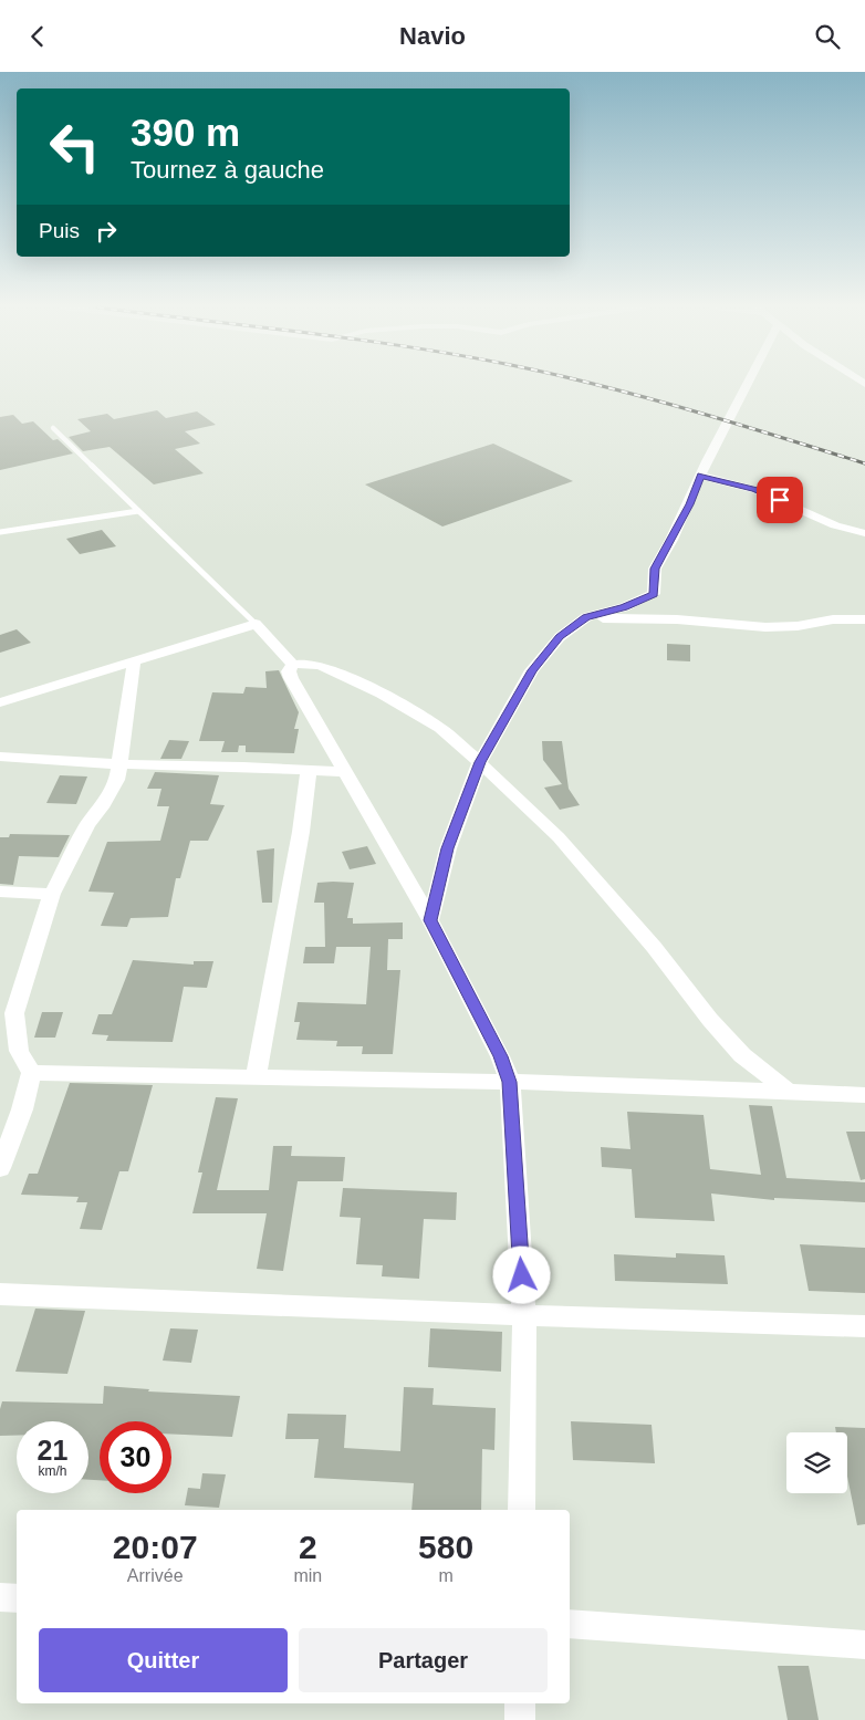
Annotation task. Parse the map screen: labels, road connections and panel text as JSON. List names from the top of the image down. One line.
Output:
{"page":{"header":"Navio","turn":["390 m","Tournez à gauche"],"then":"Puis","speed":"21 km/h","limit":"30","eta":["20:07","Arrivée","2","min","580","m"],"buttons":["Quitter","Partager"]}}
